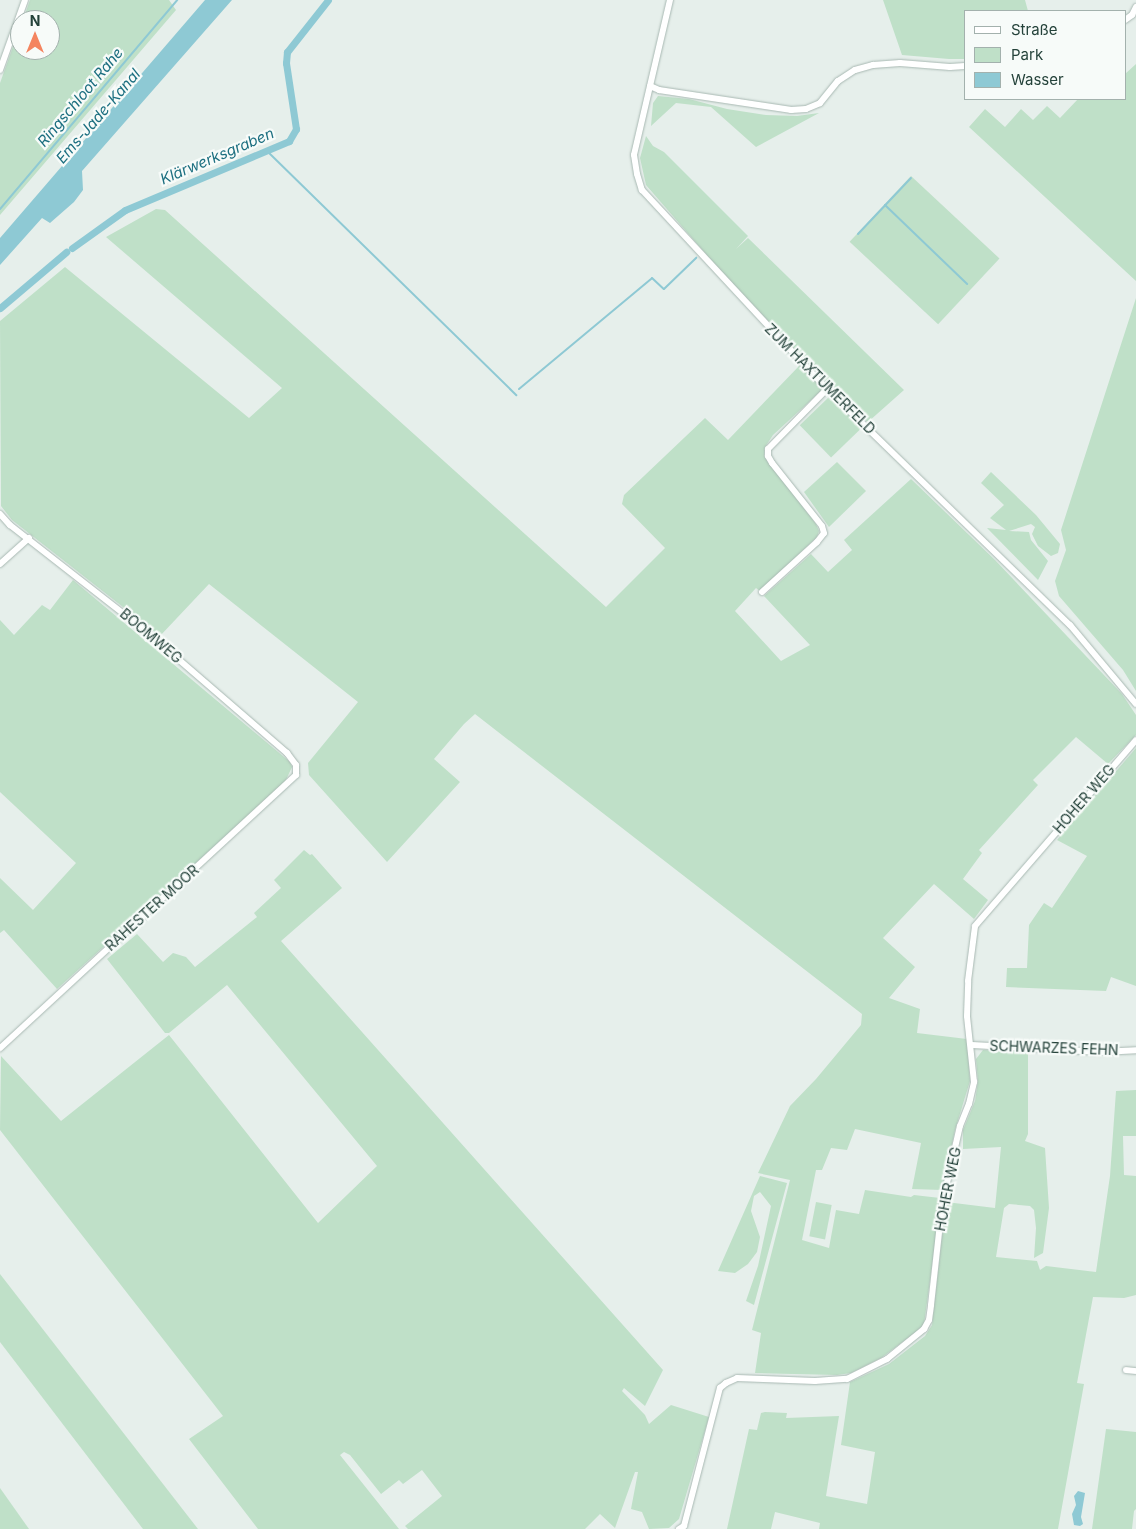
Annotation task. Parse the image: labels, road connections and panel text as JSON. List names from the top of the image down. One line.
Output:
{"streets":{"street":["ZUM HAXTUMERFELD","BOOMWEG","HOHER WEG","RAHESTER MOOR","SCHWARZES FEHN"]},"crossings":[["BOOMWEG","RAHESTER MOOR"],["HOHER WEG","SCHWARZES FEHN"]],"water":["Ringschloot Rahe","Ems-Jade-Kanal","Klärwerksgraben"],"legend":["Straße","Park","Wasser"],"north":"top"}
